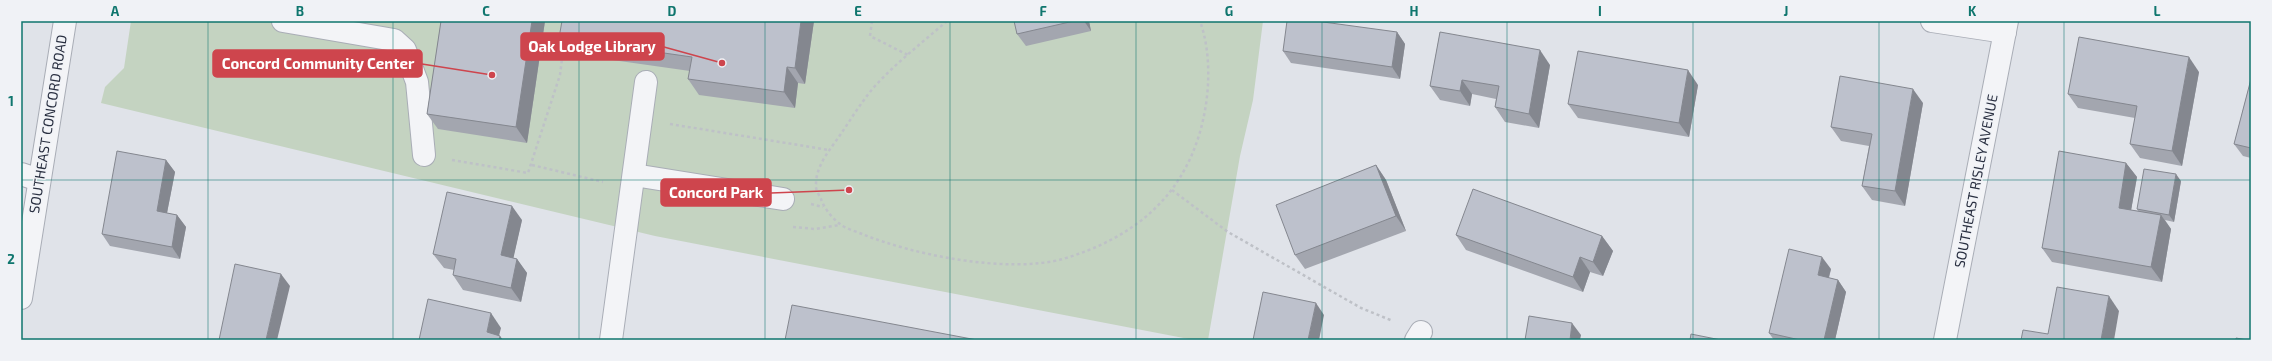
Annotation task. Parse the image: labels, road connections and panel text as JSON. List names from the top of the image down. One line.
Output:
{"streets":{"street":["SOUTHEAST CONCORD ROAD","SOUTHEAST RISLEY AVENUE"]},"places":["Oak Lodge Library","Concord Community Center","Concord Park"],"grid":{"columns":["A","B","C","D","E","F","G","H","I","J","K","L"],"rows":["1","2"]}}
